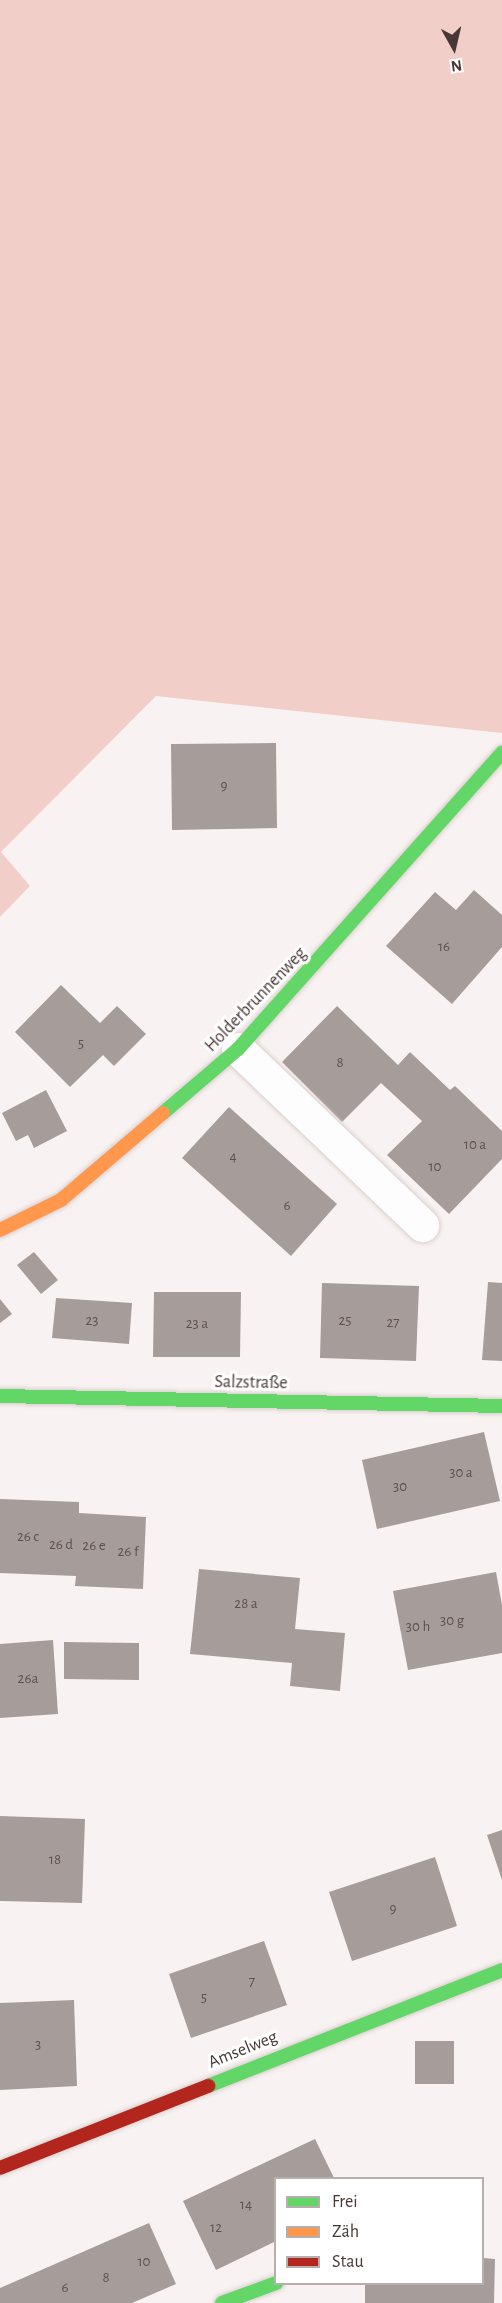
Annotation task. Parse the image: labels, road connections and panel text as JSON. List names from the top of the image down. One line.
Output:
{"streets":{"street":["Holderbrunnenweg","Salzstraße","Amselweg"]},"house_numbers":["9","16","5","8","10 a","4","10","6","23","25","27","23 a","30 a","30","26 c","26 d","26 e","26 f","28 a","30 g","30 h","26a","18","9","7","5","3","14","12","10","8","6"],"legend":["Frei","Zäh","Stau"],"north":"bottom"}
